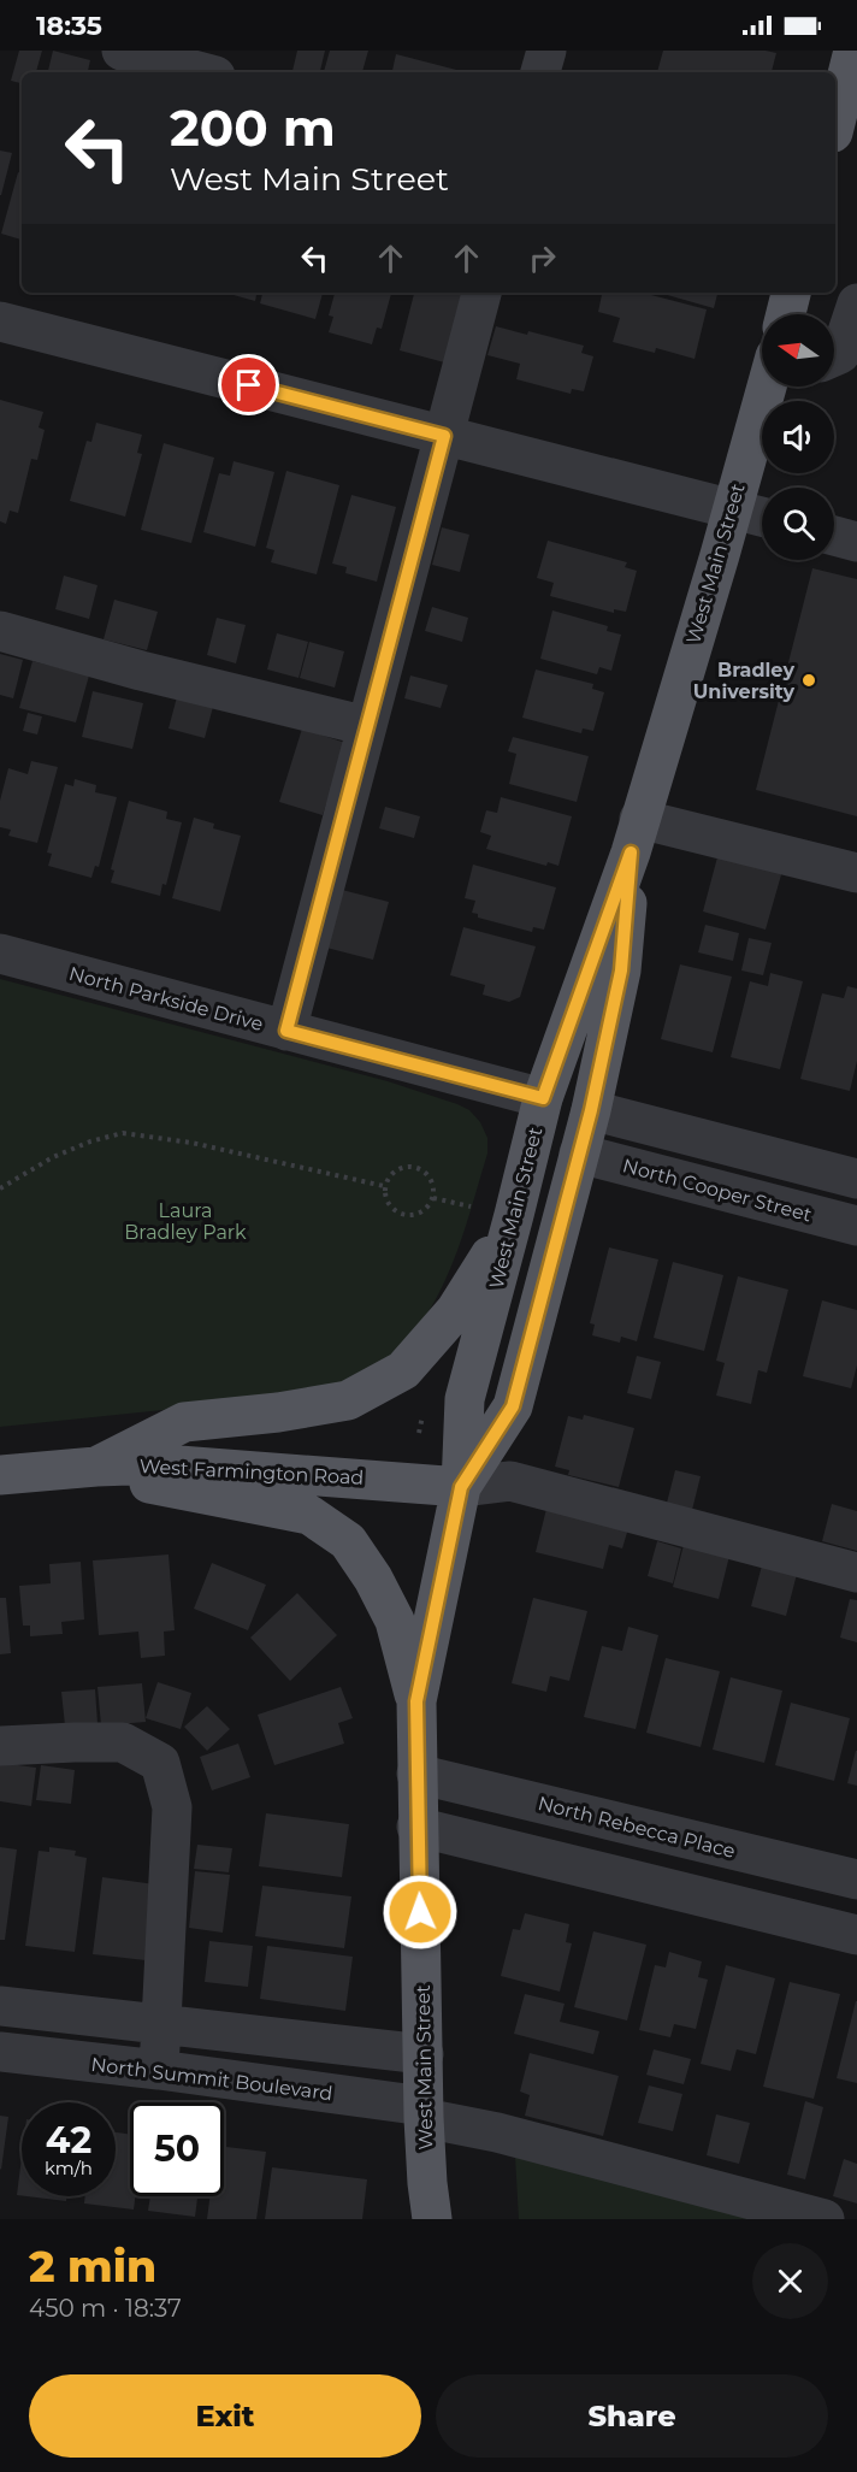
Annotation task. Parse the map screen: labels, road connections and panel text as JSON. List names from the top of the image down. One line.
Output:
{"streets":{"main road":["West Main Street","West Farmington Road"],"street":["North Parkside Drive","North Cooper Street","North Rebecca Place","North Summit Boulevard"]},"crossings":[["West Main Street","North Parkside Drive"],["West Main Street","North Cooper Street"],["West Main Street","West Farmington Road"],["West Main Street","North Rebecca Place"],["West Main Street","North Summit Boulevard"]],"parks":["Laura Bradley Park"],"places":["Bradley University"],"north":"left","page":{"status":"18:35","turn":["200 m","West Main Street"],"speed":"42 km/h","limit":"50","heading":["2 min","450 m · 18:37"],"buttons":["Exit","Share"]}}
